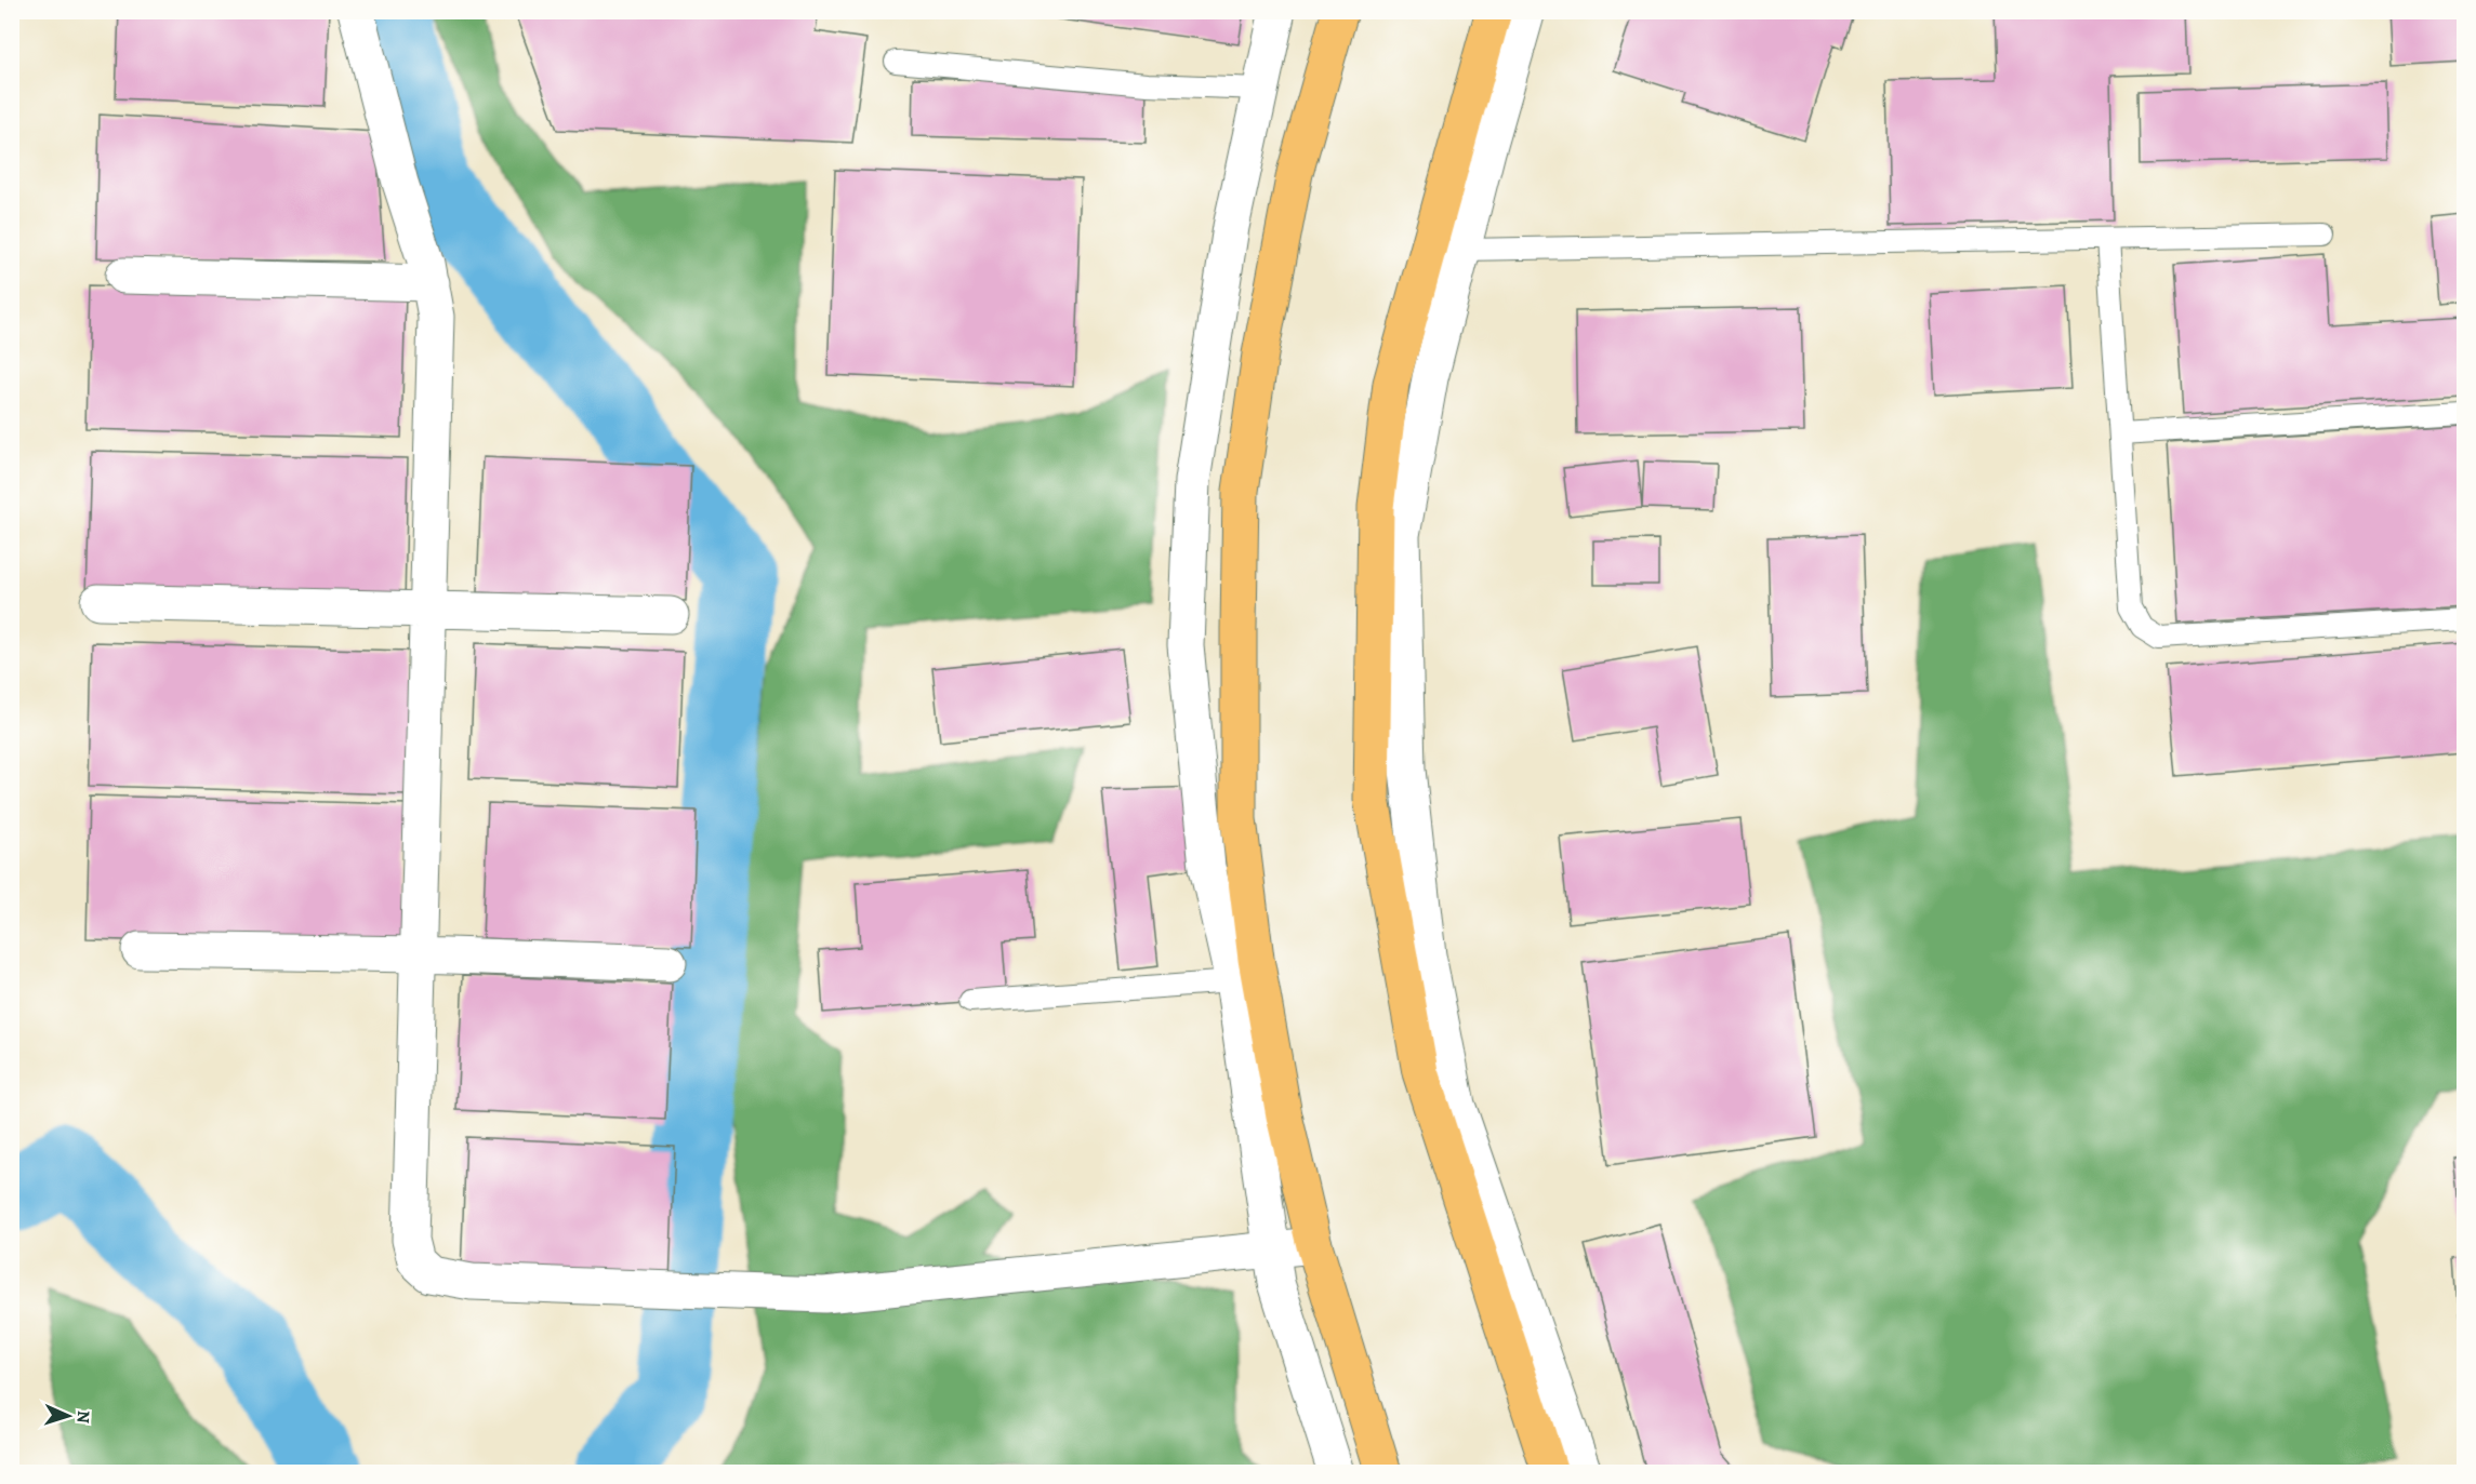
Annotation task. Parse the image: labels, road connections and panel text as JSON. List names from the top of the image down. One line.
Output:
{"north":"right"}
